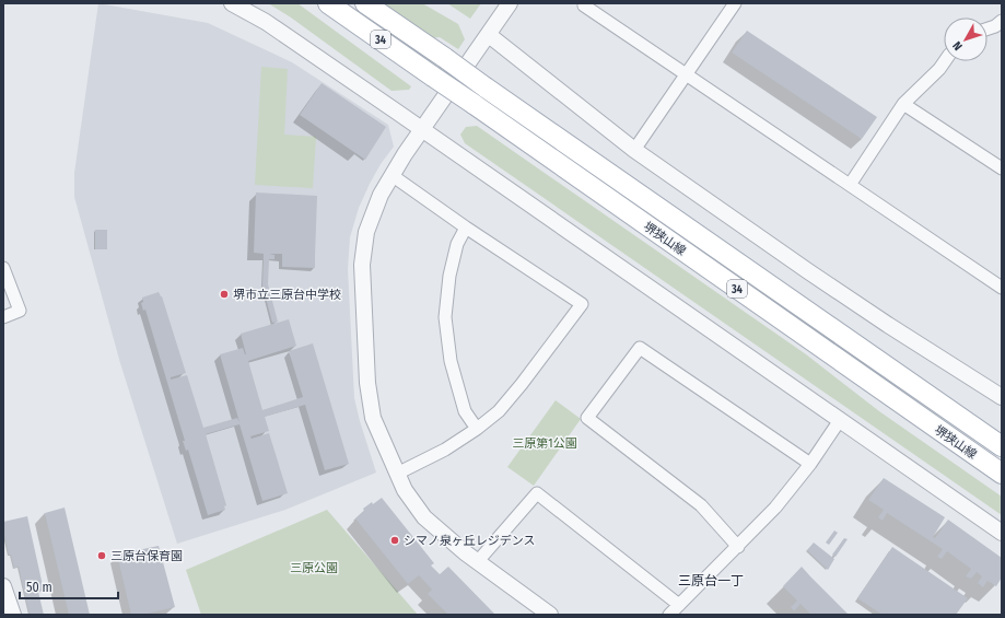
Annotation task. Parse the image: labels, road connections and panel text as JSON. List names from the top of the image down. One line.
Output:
{"streets":{"main road":["34","堺狭山線"]},"districts":["三原台一丁"],"parks":["三原第1公園","三原公園"],"places":["堺市立三原台中学校","シマノ泉ヶ丘レジデンス","三原台保育園"],"scale_bar":"50 m","north":"bottom left"}
